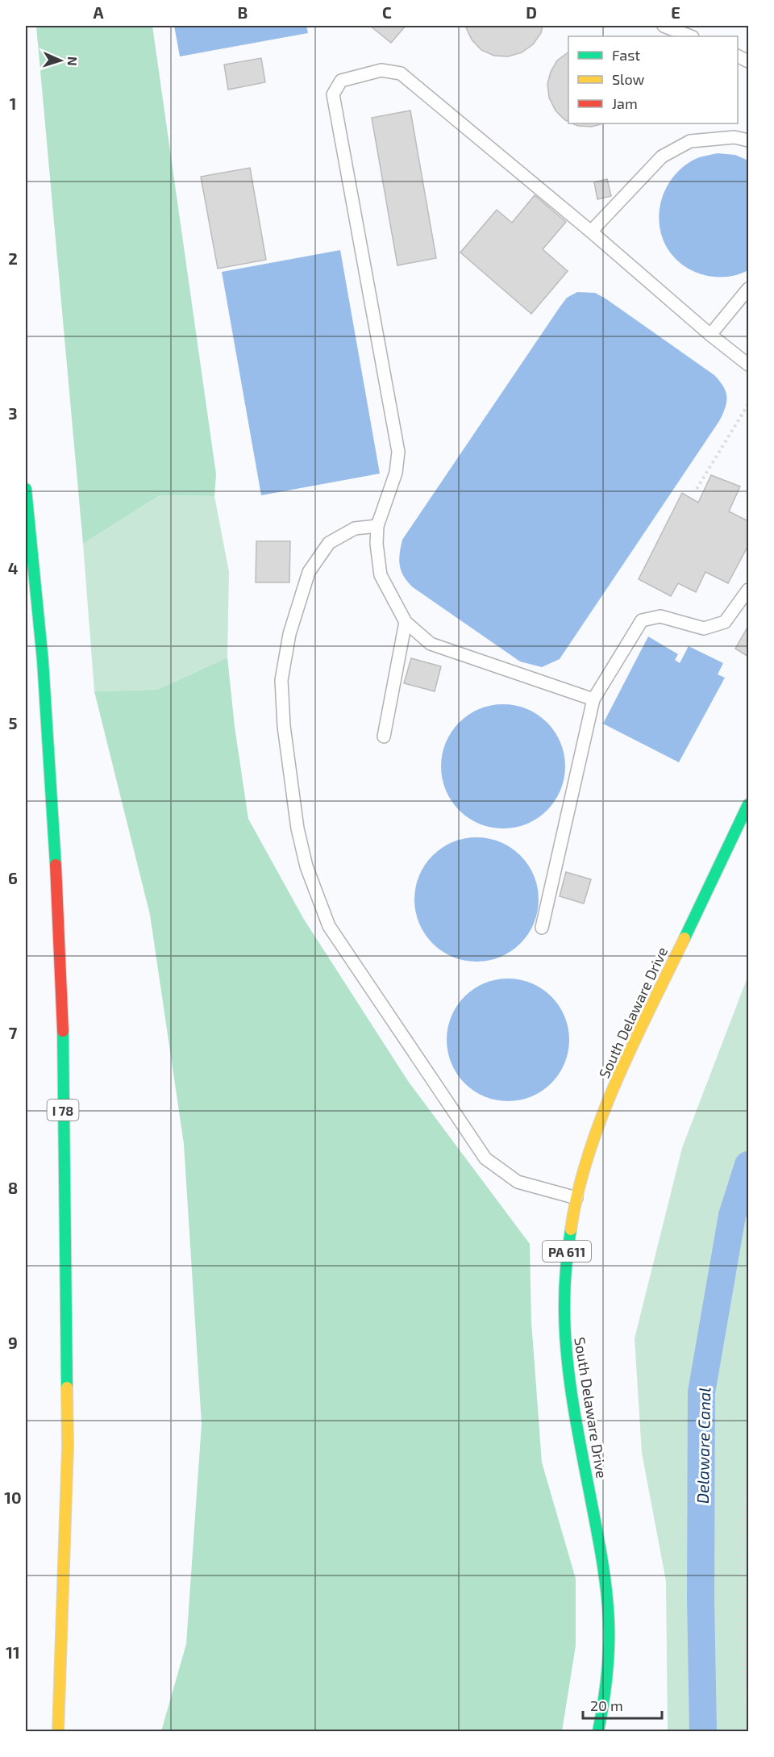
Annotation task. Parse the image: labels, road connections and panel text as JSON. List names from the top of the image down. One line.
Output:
{"streets":{"highway":["South Delaware Drive","I 78","PA 611"]},"water":["Delaware Canal"],"legend":["Fast","Slow","Jam"],"scale_bar":"20 m","north":"right","grid":{"columns":["A","B","C","D","E"],"rows":["1","2","3","4","5","6","7","8","9","10","11"]}}
